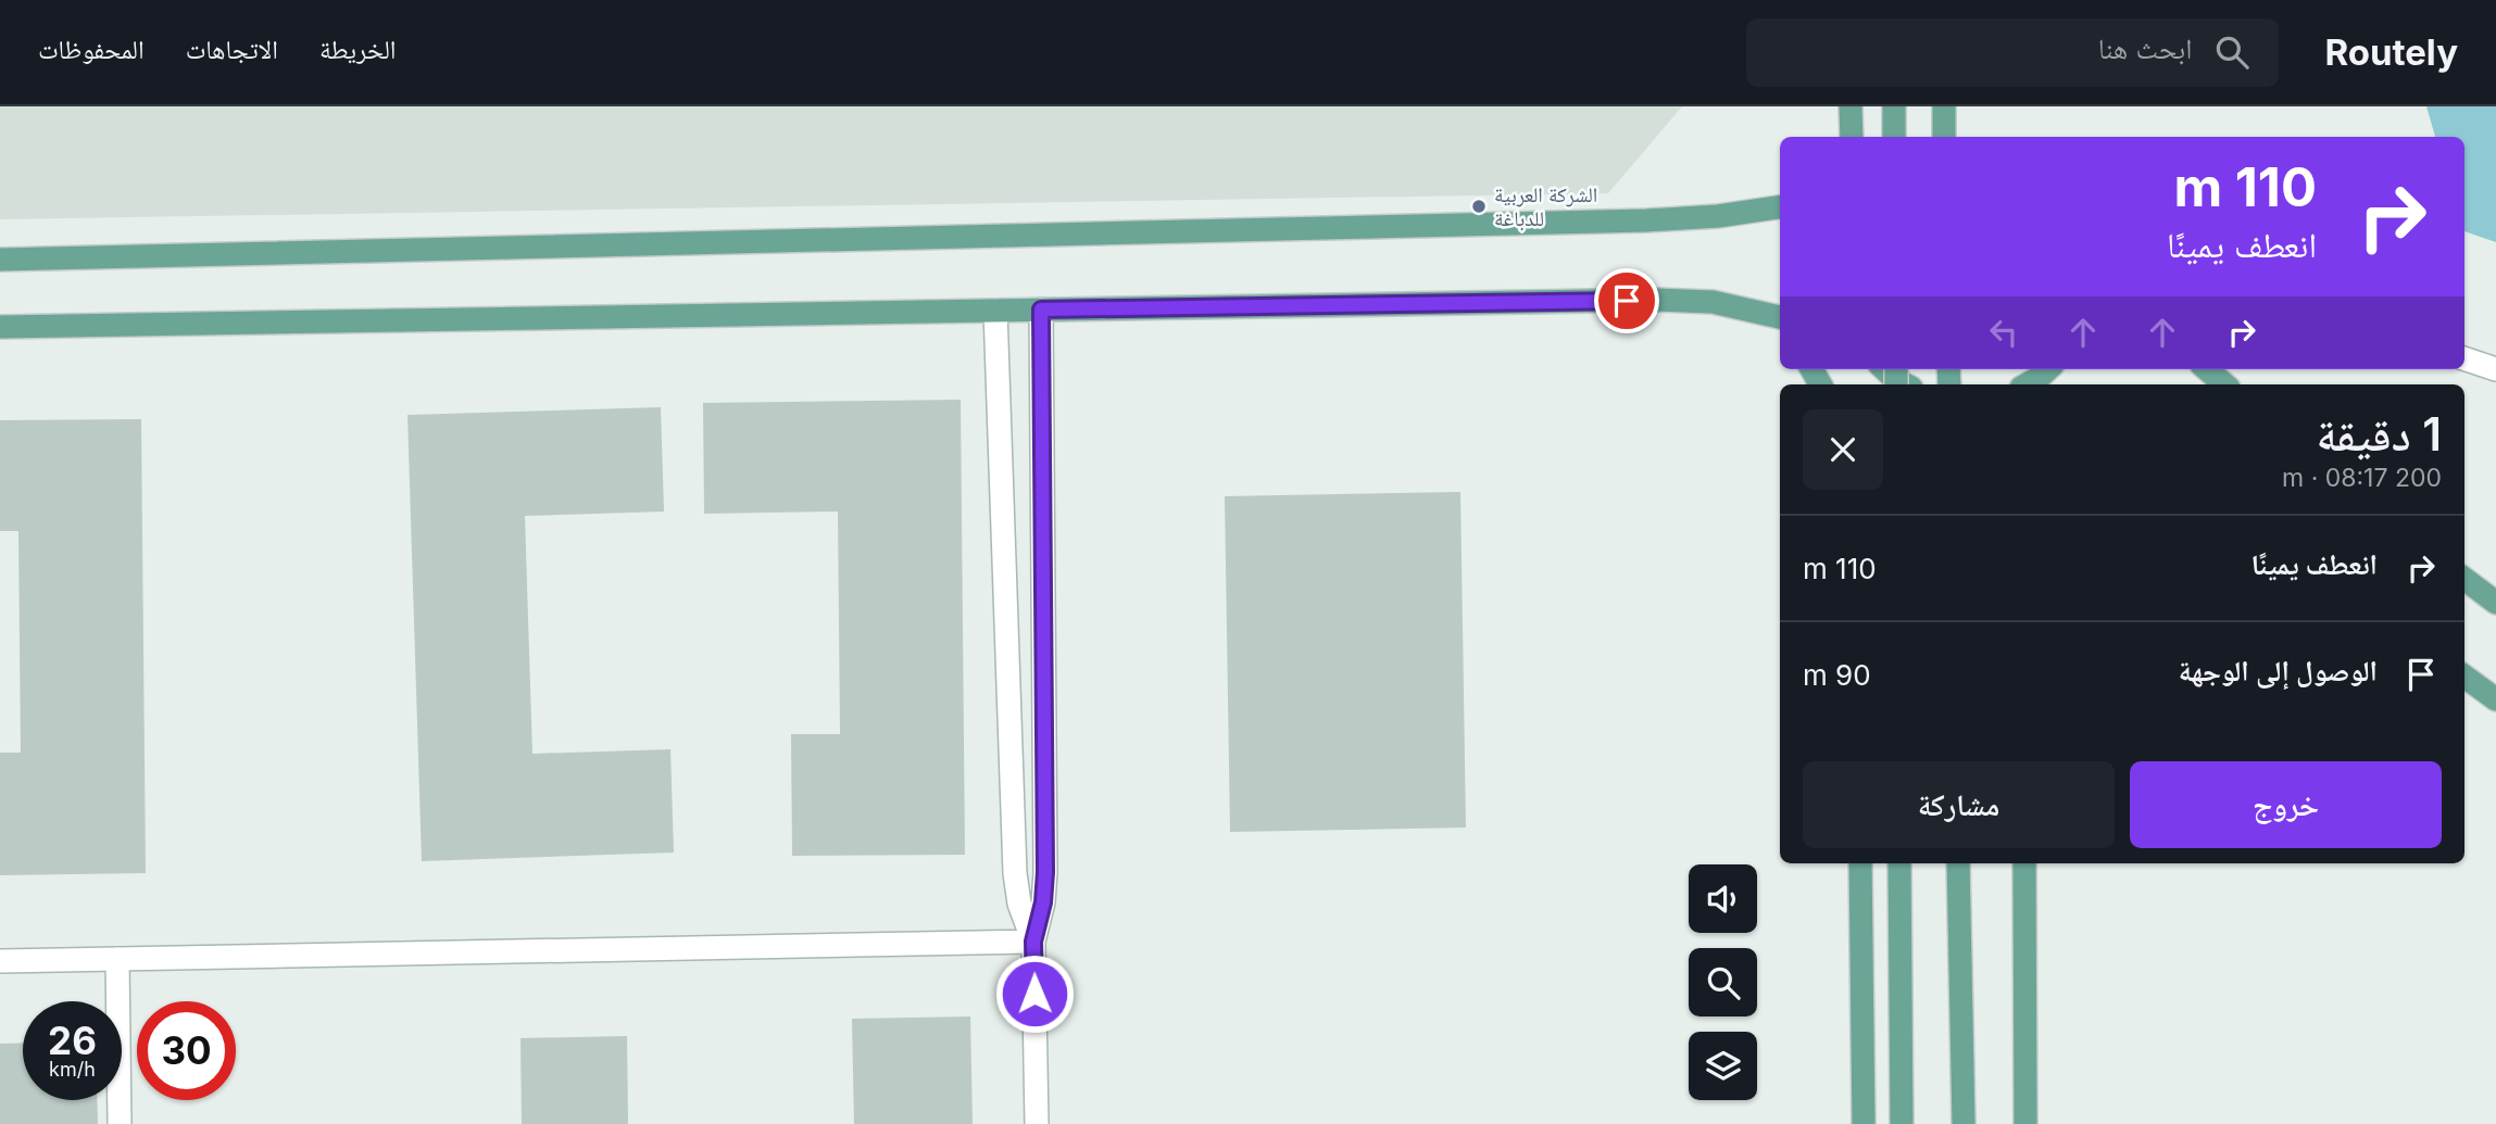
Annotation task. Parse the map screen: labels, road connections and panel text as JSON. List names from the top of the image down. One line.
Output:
{"places":["الشركة العربية للدباغة"],"page":{"header":"Routely","search":"ابحث هنا","nav":["الخريطة","الاتجاهات","المحفوظات"],"turn":["110 m","انعطف يمينًا"],"heading":["1 دقيقة","200 m · 08:17"],"list":[{"name":"انعطف يمينًا","value":"110 m"},{"name":"الوصول إلى الوجهة","value":"90 m"}],"buttons":["خروج","مشاركة"],"speed":"26 km/h","limit":"30"}}
